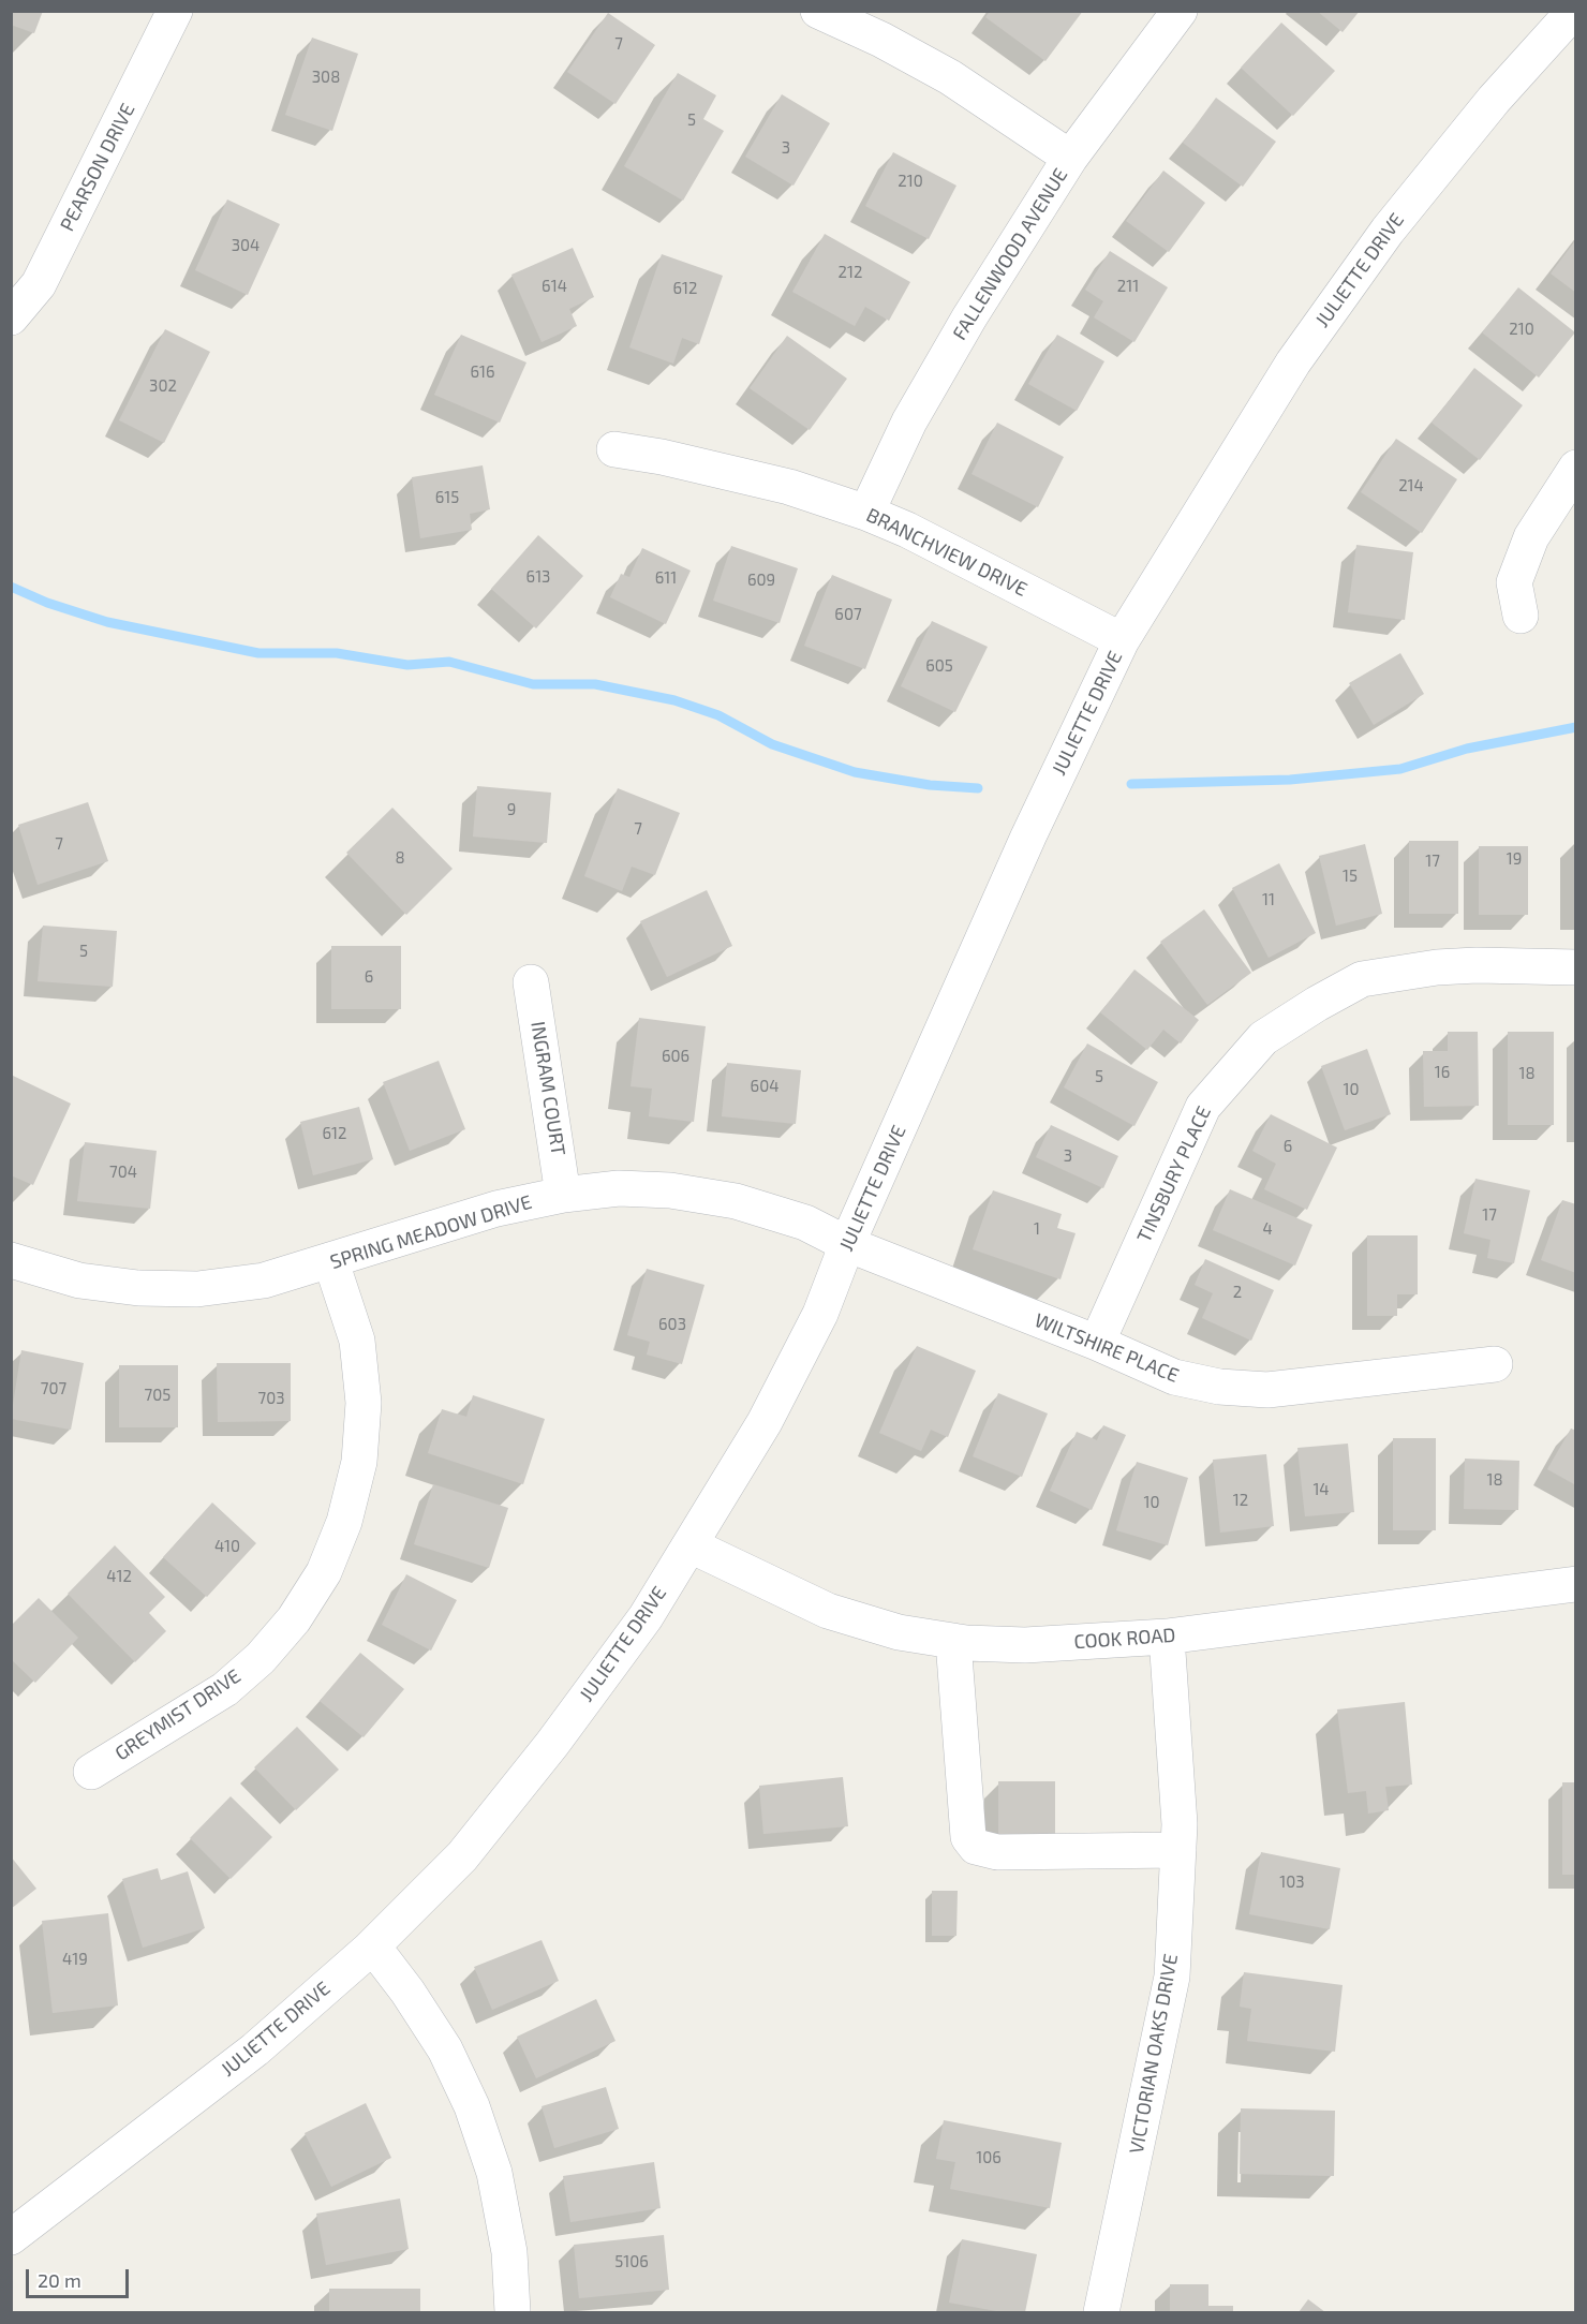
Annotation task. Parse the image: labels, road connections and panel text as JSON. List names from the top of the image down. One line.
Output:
{"streets":{"street":["PEARSON DRIVE","FALLENWOOD AVENUE","JULIETTE DRIVE","BRANCHVIEW DRIVE","INGRAM COURT","TINSBURY PLACE","SPRING MEADOW DRIVE","WILTSHIRE PLACE","COOK ROAD","GREYMIST DRIVE","VICTORIAN OAKS DRIVE"]},"crossings":[["FALLENWOOD AVENUE","BRANCHVIEW DRIVE"],["JULIETTE DRIVE","BRANCHVIEW DRIVE"],["JULIETTE DRIVE","SPRING MEADOW DRIVE"],["JULIETTE DRIVE","WILTSHIRE PLACE"],["JULIETTE DRIVE","COOK ROAD"],["INGRAM COURT","SPRING MEADOW DRIVE"],["TINSBURY PLACE","WILTSHIRE PLACE"],["SPRING MEADOW DRIVE","WILTSHIRE PLACE"],["SPRING MEADOW DRIVE","GREYMIST DRIVE"],["COOK ROAD","VICTORIAN OAKS DRIVE"]],"house_numbers":["7","308","5","3","210","304","212","614","211","612","210","616","302","214","615","613","611","609","607","605","9","7","7","8","19","17","15","11","5","6","606","16","18","5","604","10","612","6","3","704","17","1","4","2","603","707","705","703","18","14","12","10","410","412","103","419","106","5106"],"scale_bar":"20 m"}
